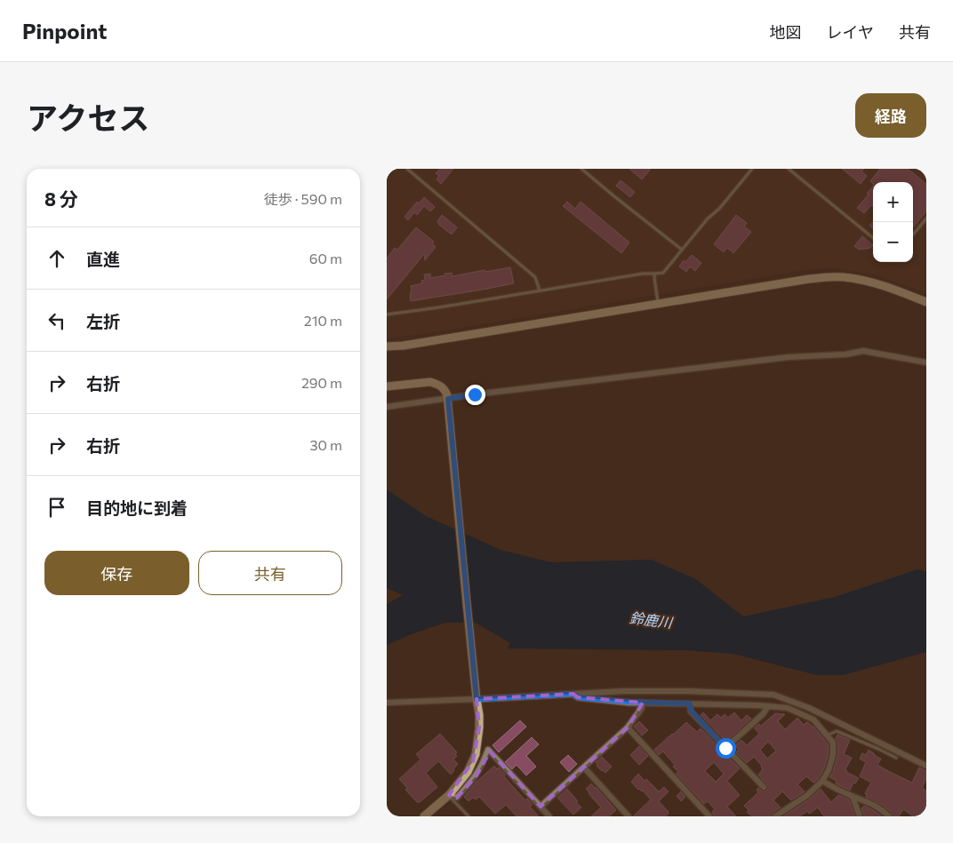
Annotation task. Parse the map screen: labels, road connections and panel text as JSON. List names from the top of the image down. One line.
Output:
{"water":["鈴鹿川"],"page":{"header":"Pinpoint","nav":["地図","レイヤ","共有"],"title":"アクセス","buttons":["経路",["保存","共有"]],"heading":["8 分","徒歩 · 590 m"],"map_buttons":["+","−"],"list":[["直進","60 m"],["左折","210 m"],["右折","290 m"],["右折","30 m"],"目的地に到着"]}}
